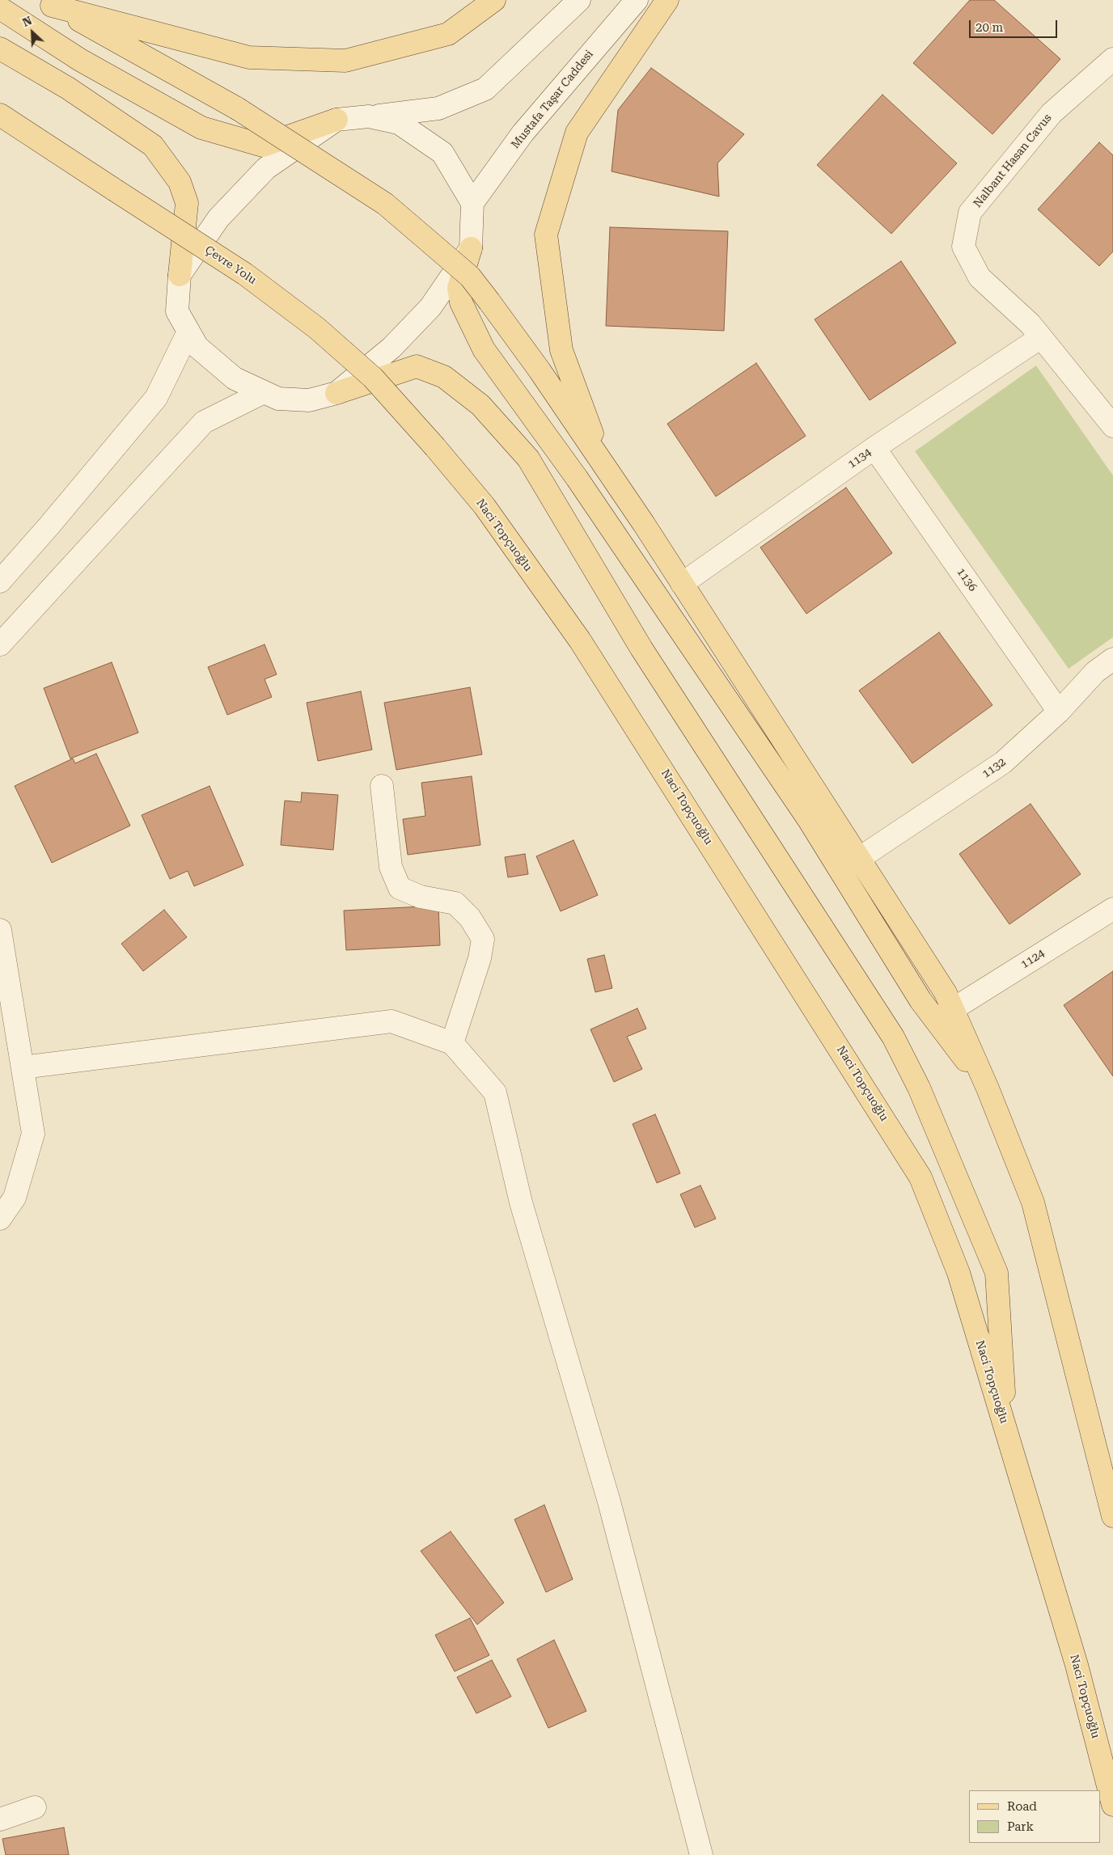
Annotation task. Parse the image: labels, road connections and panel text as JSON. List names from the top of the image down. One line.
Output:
{"streets":{"main road":["Çevre Yolu","Naci Topçuoğlu"],"street":["Mustafa Taşar Caddesi","Nalbant Hasan Cavus","1134","1136","1132","1124"]},"crossings":[["Nalbant Hasan Cavus","1134"],["Çevre Yolu","Naci Topçuoğlu"],["1134","1136"],["1136","1132"]],"legend":["Road","Park"],"scale_bar":"20 m","north":"top left"}
